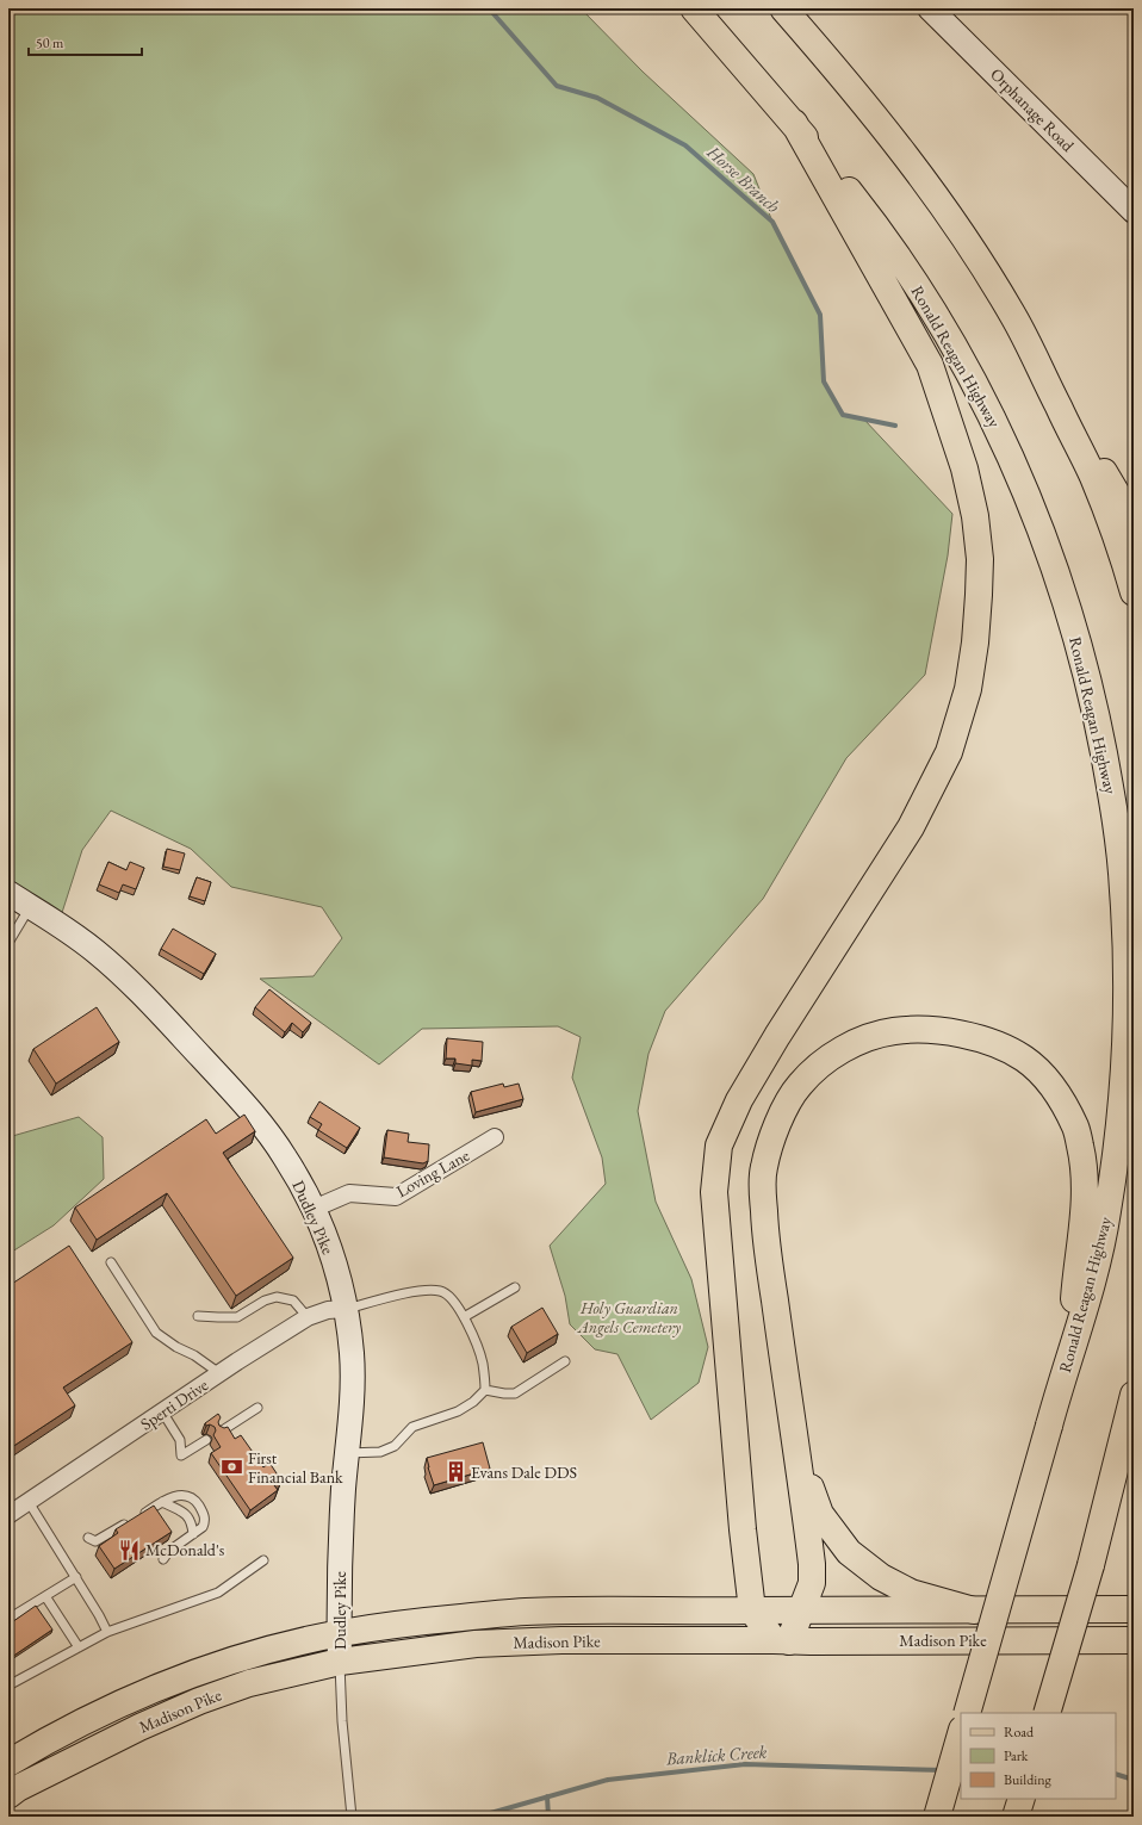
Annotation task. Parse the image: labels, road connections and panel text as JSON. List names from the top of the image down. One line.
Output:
{"streets":{"main road":["Ronald Reagan Highway","Madison Pike"],"street":["Orphanage Road","Loving Lane","Dudley Pike","Sperti Drive"]},"crossings":[["Loving Lane","Dudley Pike"],["Dudley Pike","Sperti Drive"],["Dudley Pike","Madison Pike"]],"water":["Horse Branch","Banklick Creek"],"parks":["Holy Guardian Angels Cemetery"],"places":{"bank":["First Financial Bank"],"building":["Evans Dale DDS"],"restaurant":["McDonald's"]},"legend":["Road","Park","Building"],"scale_bar":"50 m"}
